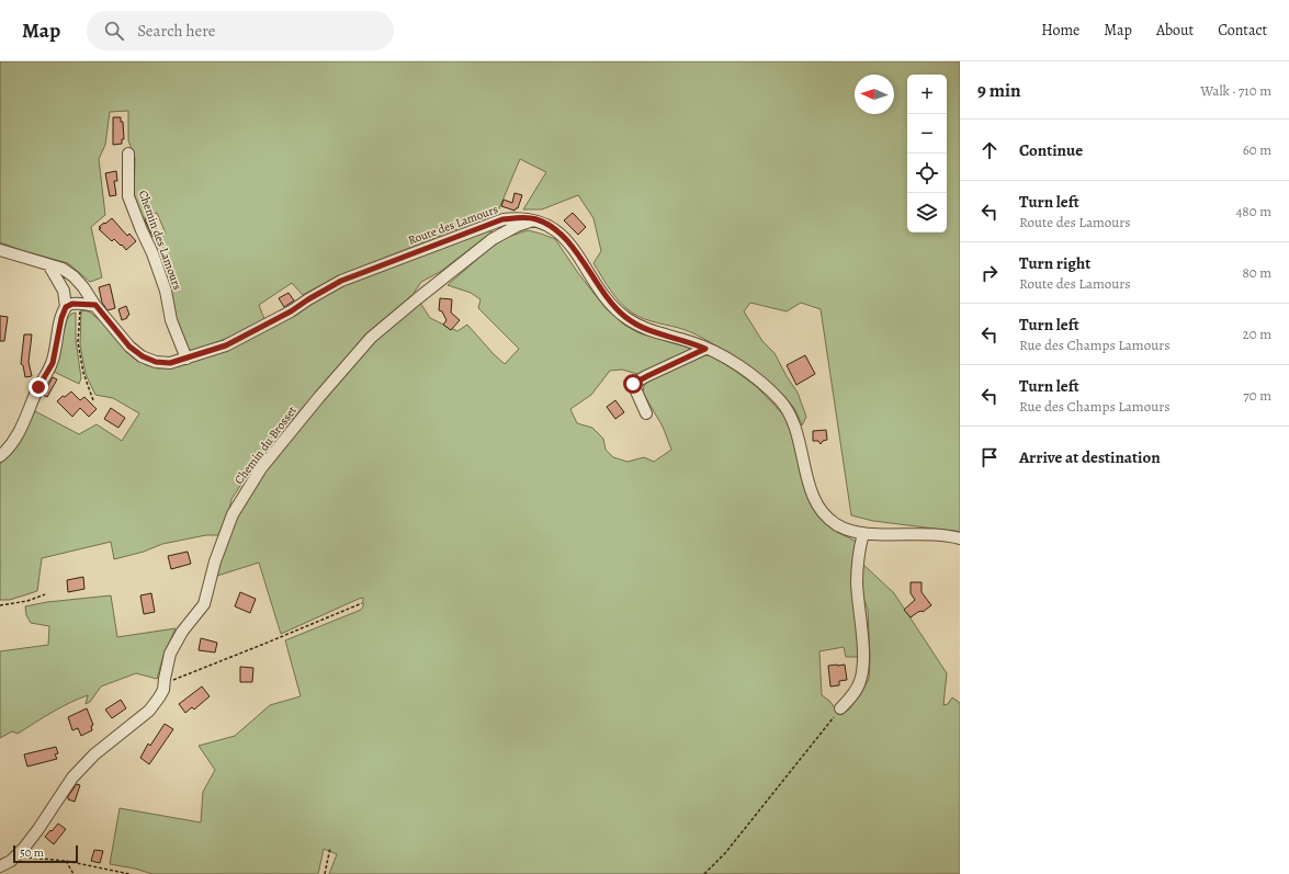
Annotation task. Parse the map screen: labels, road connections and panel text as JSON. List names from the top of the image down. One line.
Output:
{"streets":{"street":["Route des Lamours","Chemin des Lamours","Chemin du Brosset"]},"crossings":[["Route des Lamours","Chemin des Lamours"],["Route des Lamours","Chemin du Brosset"]],"scale_bar":"50 m","north":"left","page":{"header":"Map","search":"Search here","nav":["Home","Map","About","Contact"],"heading":["9 min","Walk · 710 m"],"map_buttons":["+","−"],"list":[["Continue","60 m"],["Turn left","Route des Lamours","480 m"],["Turn right","Route des Lamours","80 m"],["Turn left","Rue des Champs Lamours","20 m"],["Turn left","Rue des Champs Lamours","70 m"],"Arrive at destination"],"scale":"50 m"}}
